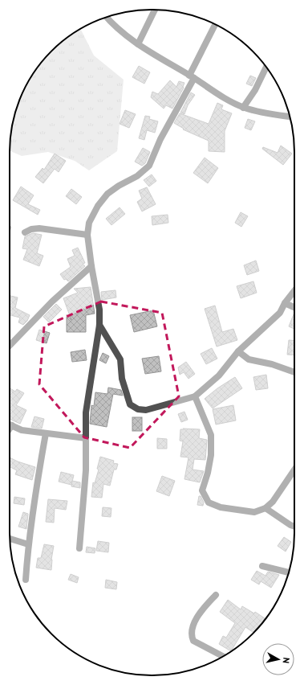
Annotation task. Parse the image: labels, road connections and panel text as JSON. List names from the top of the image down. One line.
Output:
{"north":"right"}
